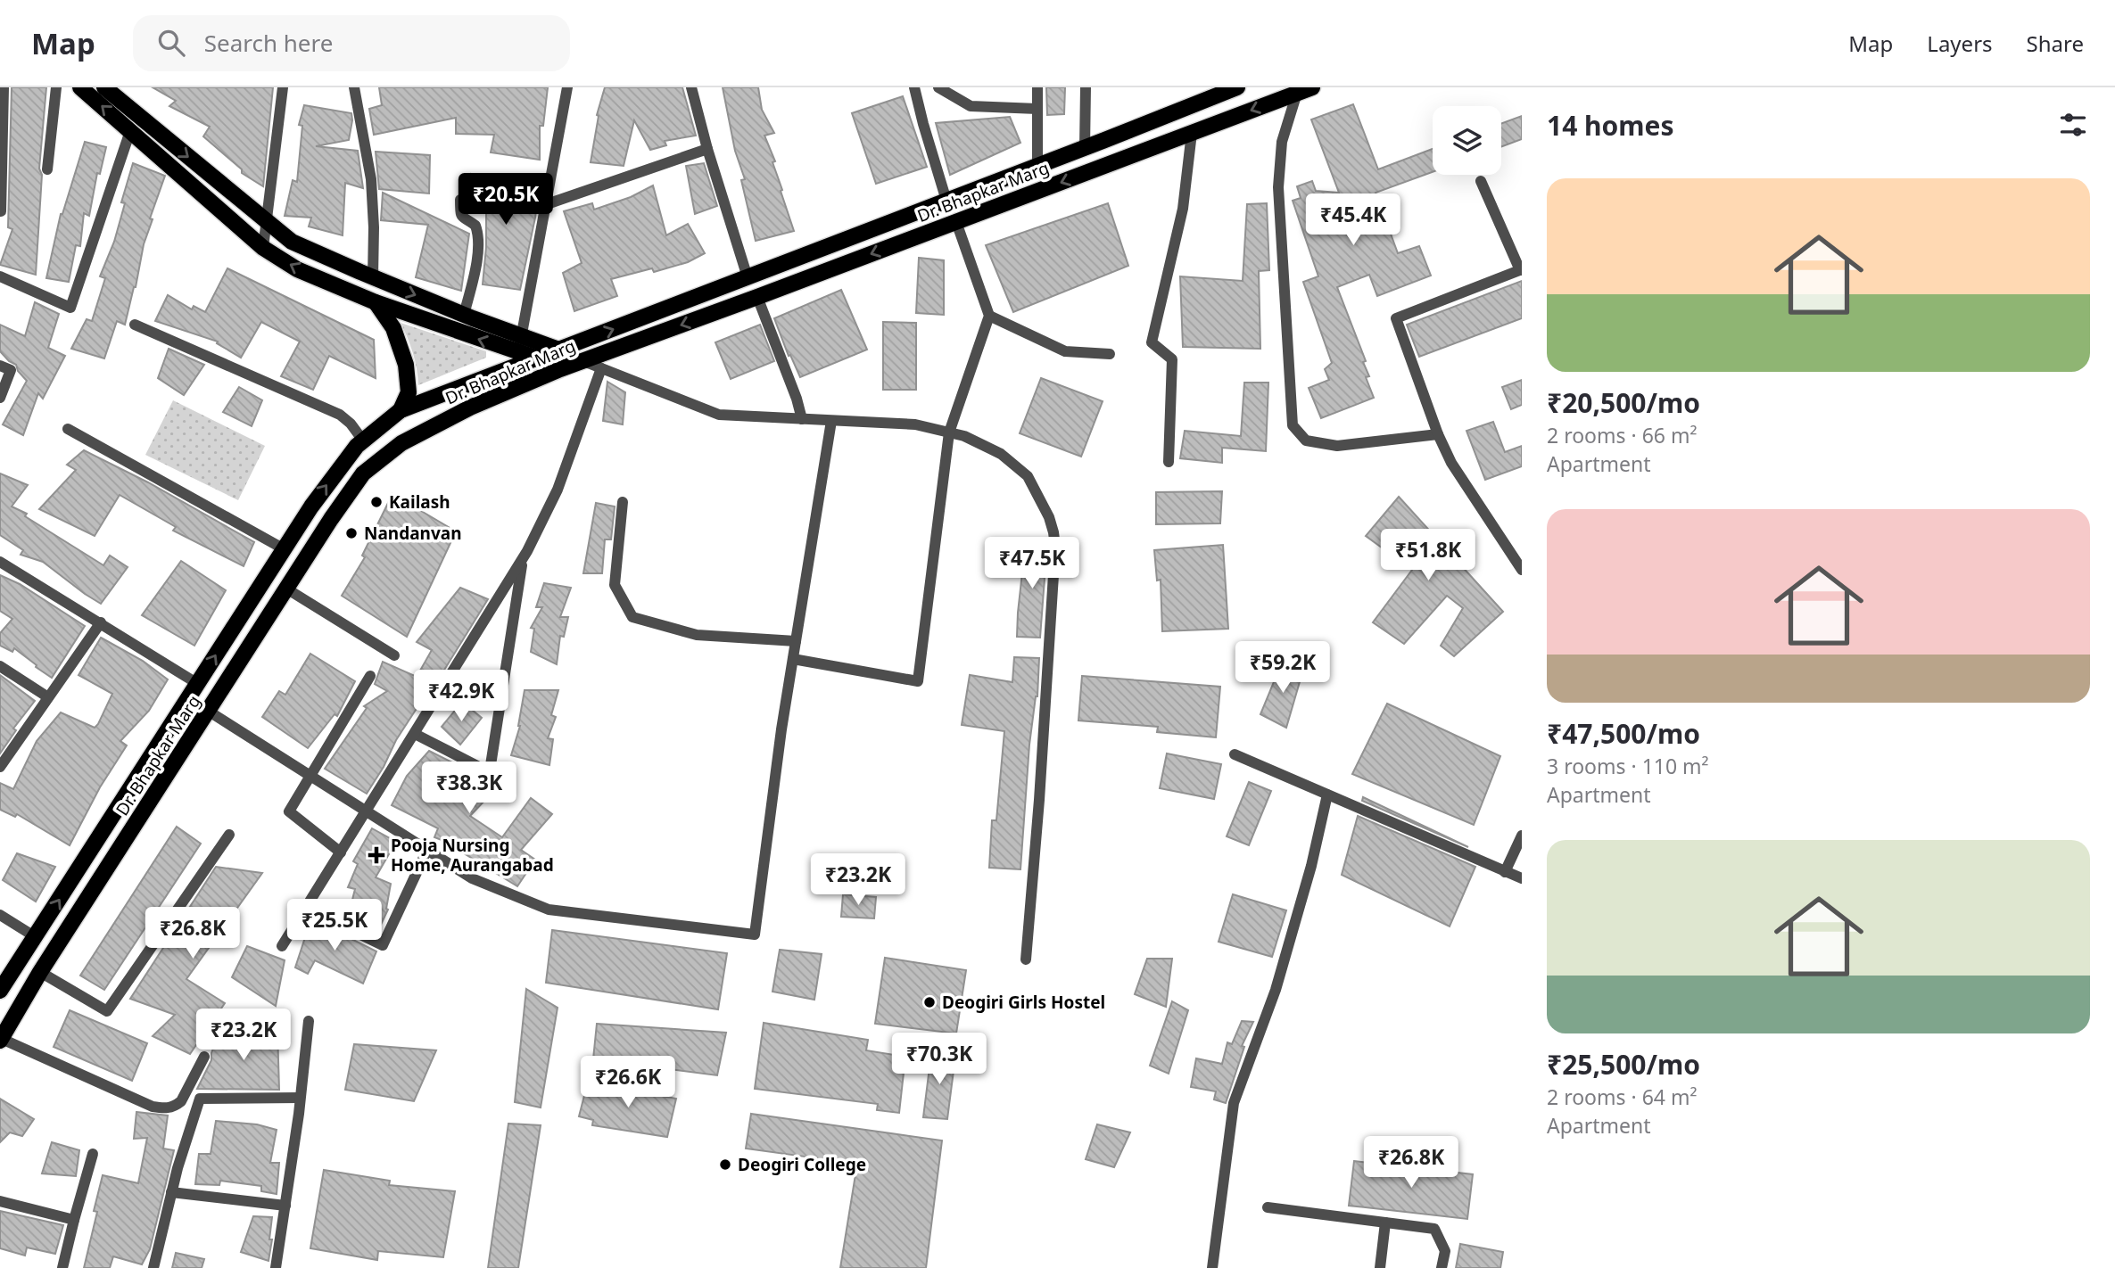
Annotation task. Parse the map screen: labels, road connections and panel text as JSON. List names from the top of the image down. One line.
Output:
{"streets":{"main road":["Dr. Bhapkar Marg"]},"places":{"other":["Kailash","Nandanvan","Deogiri Girls Hostel","Deogiri College"],"health":["Pooja Nursing Home, Aurangabad"]},"page":{"header":"Map","search":"Search here","nav":["Map","Layers","Share"],"heading":"14 homes","list":[{"name":"₹20,500/mo","note":"2 rooms · 66 m² · Apartment"},{"name":"₹47,500/mo","note":"3 rooms · 110 m² · Apartment"},{"name":"₹25,500/mo","note":"2 rooms · 64 m² · Apartment"}],"price":["₹20.5K","₹45.4K","₹51.8K","₹47.5K","₹59.2K","₹42.9K","₹38.3K","₹23.2K","₹25.5K","₹26.8K","₹23.2K","₹70.3K","₹26.6K","₹26.8K"]}}
